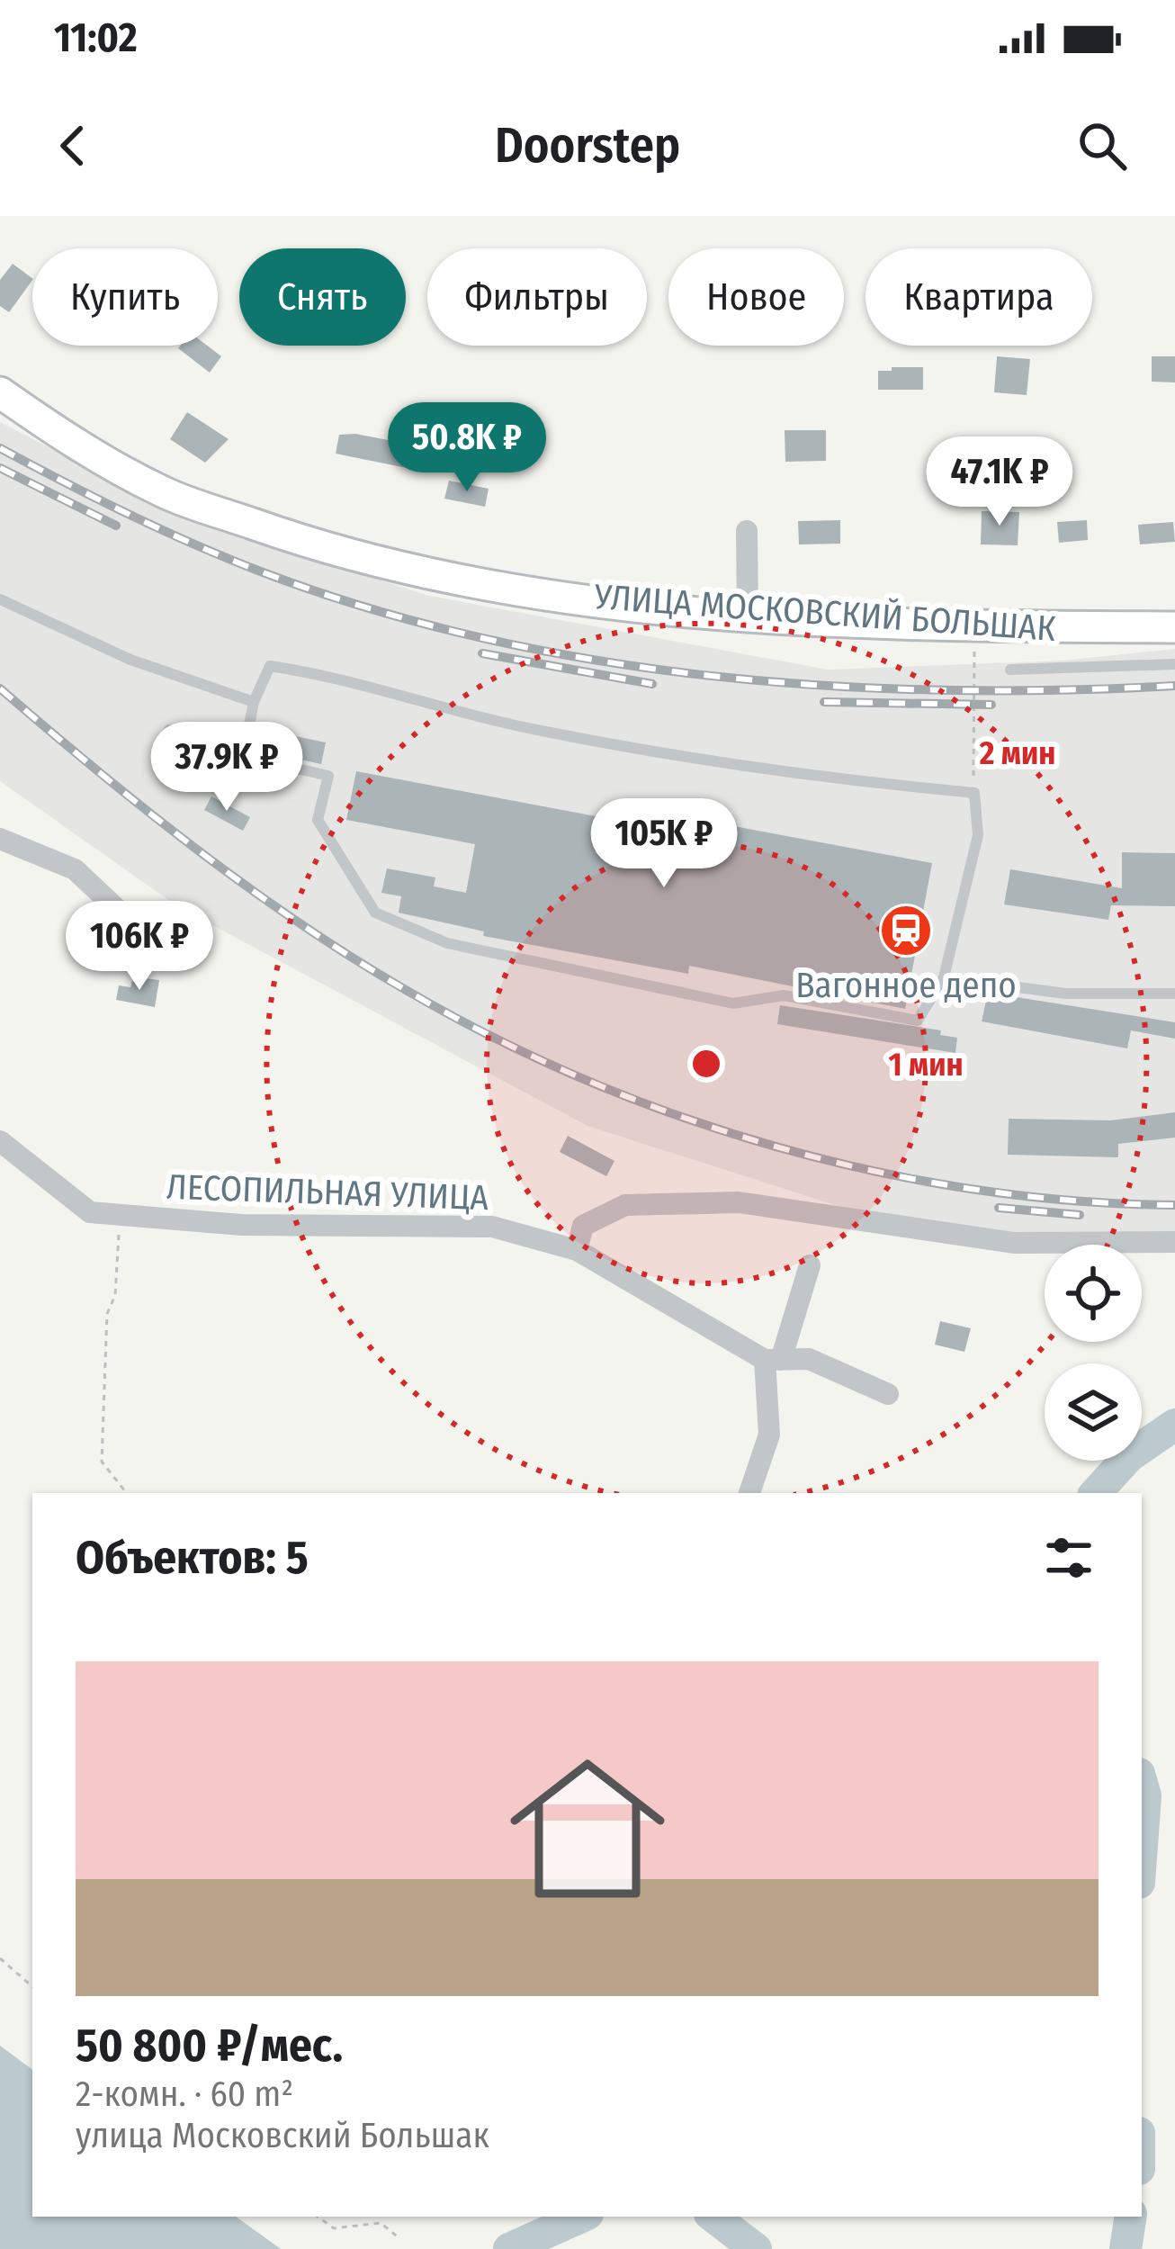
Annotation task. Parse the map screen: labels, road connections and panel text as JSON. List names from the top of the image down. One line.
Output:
{"streets":{"street":["УЛИЦА МОСКОВСКИЙ БОЛЬШАК","ЛЕСОПИЛЬНАЯ УЛИЦА"]},"places":{"station":["Вагонное депо"]},"page":{"status":"11:02","header":"Doorstep","chip":["Купить","Снять","Фильтры","Новое","Квартира"],"price":["50.8K ₽","47.1K ₽","37.9K ₽","105K ₽","106K ₽"],"heading":"Объектов: 5","list":[{"name":"50 800 ₽/мес.","note":"2-комн. · 60 m² · улица Московский Большак"}]},"rings":["2 мин","1 мин"]}
